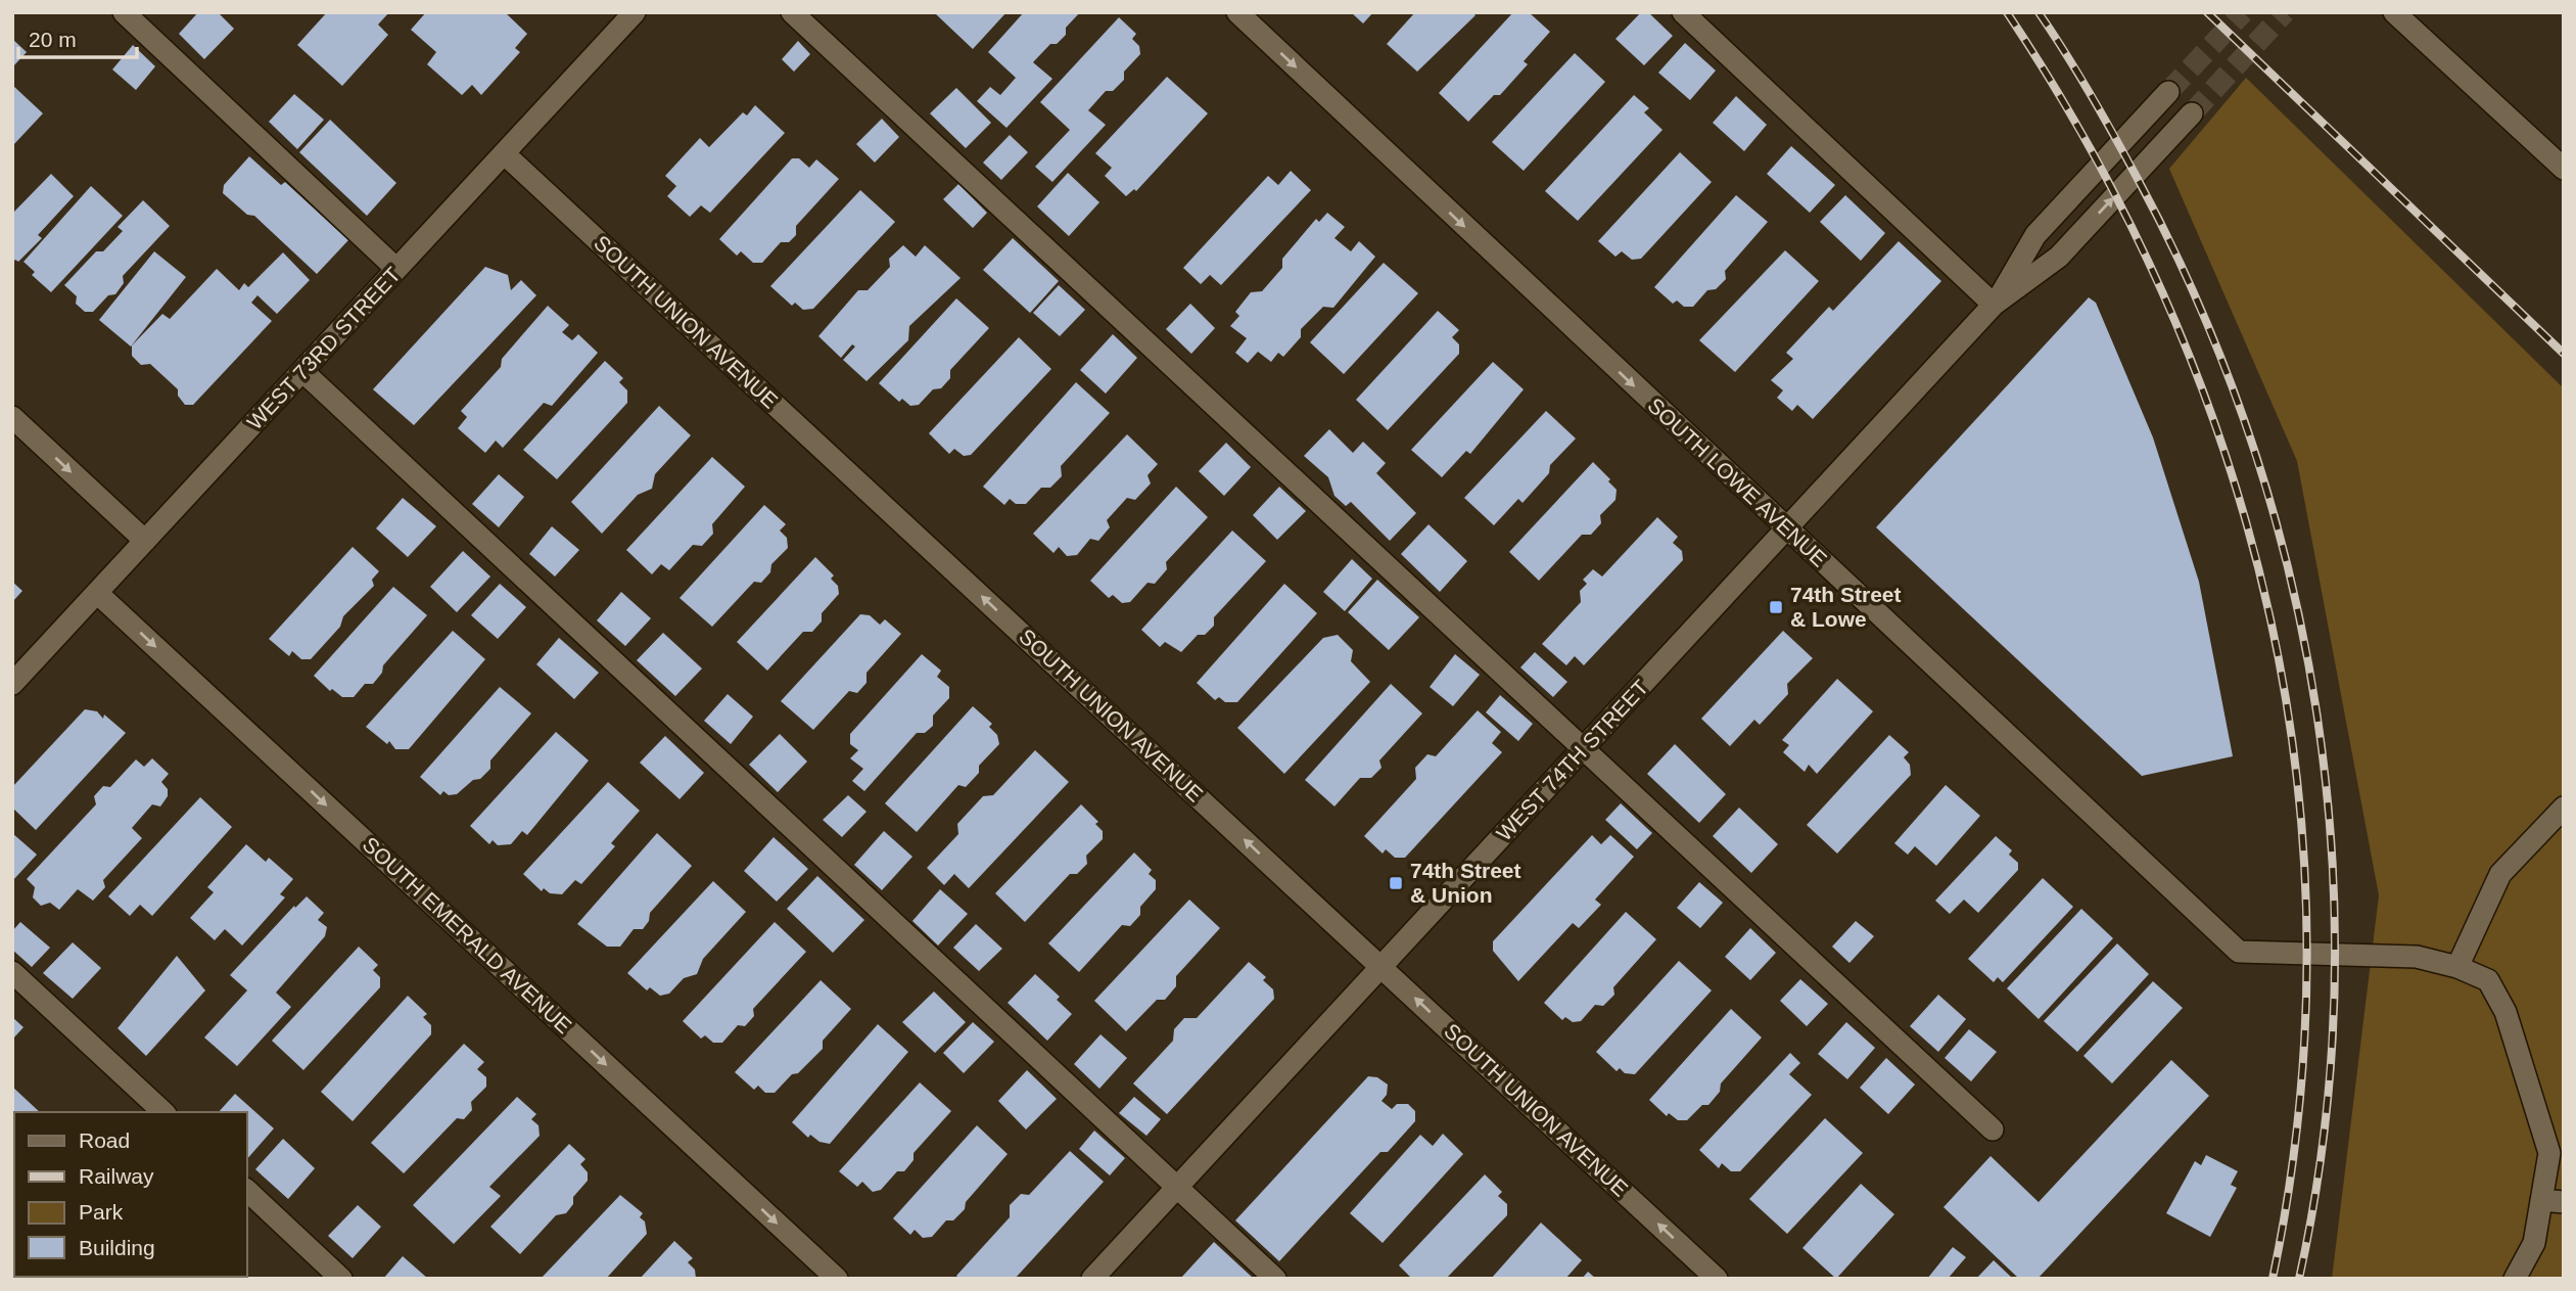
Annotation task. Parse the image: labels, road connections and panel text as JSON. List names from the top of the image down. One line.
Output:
{"streets":{"street":["SOUTH UNION AVENUE","WEST 73RD STREET","SOUTH LOWE AVENUE","WEST 74TH STREET","SOUTH EMERALD AVENUE"]},"crossings":[["SOUTH UNION AVENUE","WEST 73RD STREET"],["SOUTH UNION AVENUE","WEST 74TH STREET"],["WEST 73RD STREET","SOUTH EMERALD AVENUE"],["SOUTH LOWE AVENUE","WEST 74TH STREET"]],"one_way":["SOUTH UNION AVENUE","SOUTH LOWE AVENUE","SOUTH EMERALD AVENUE"],"places":{"transit":["74th Street & Lowe","74th Street & Union"]},"legend":["Road","Railway","Park","Building"],"scale_bar":"20 m"}
